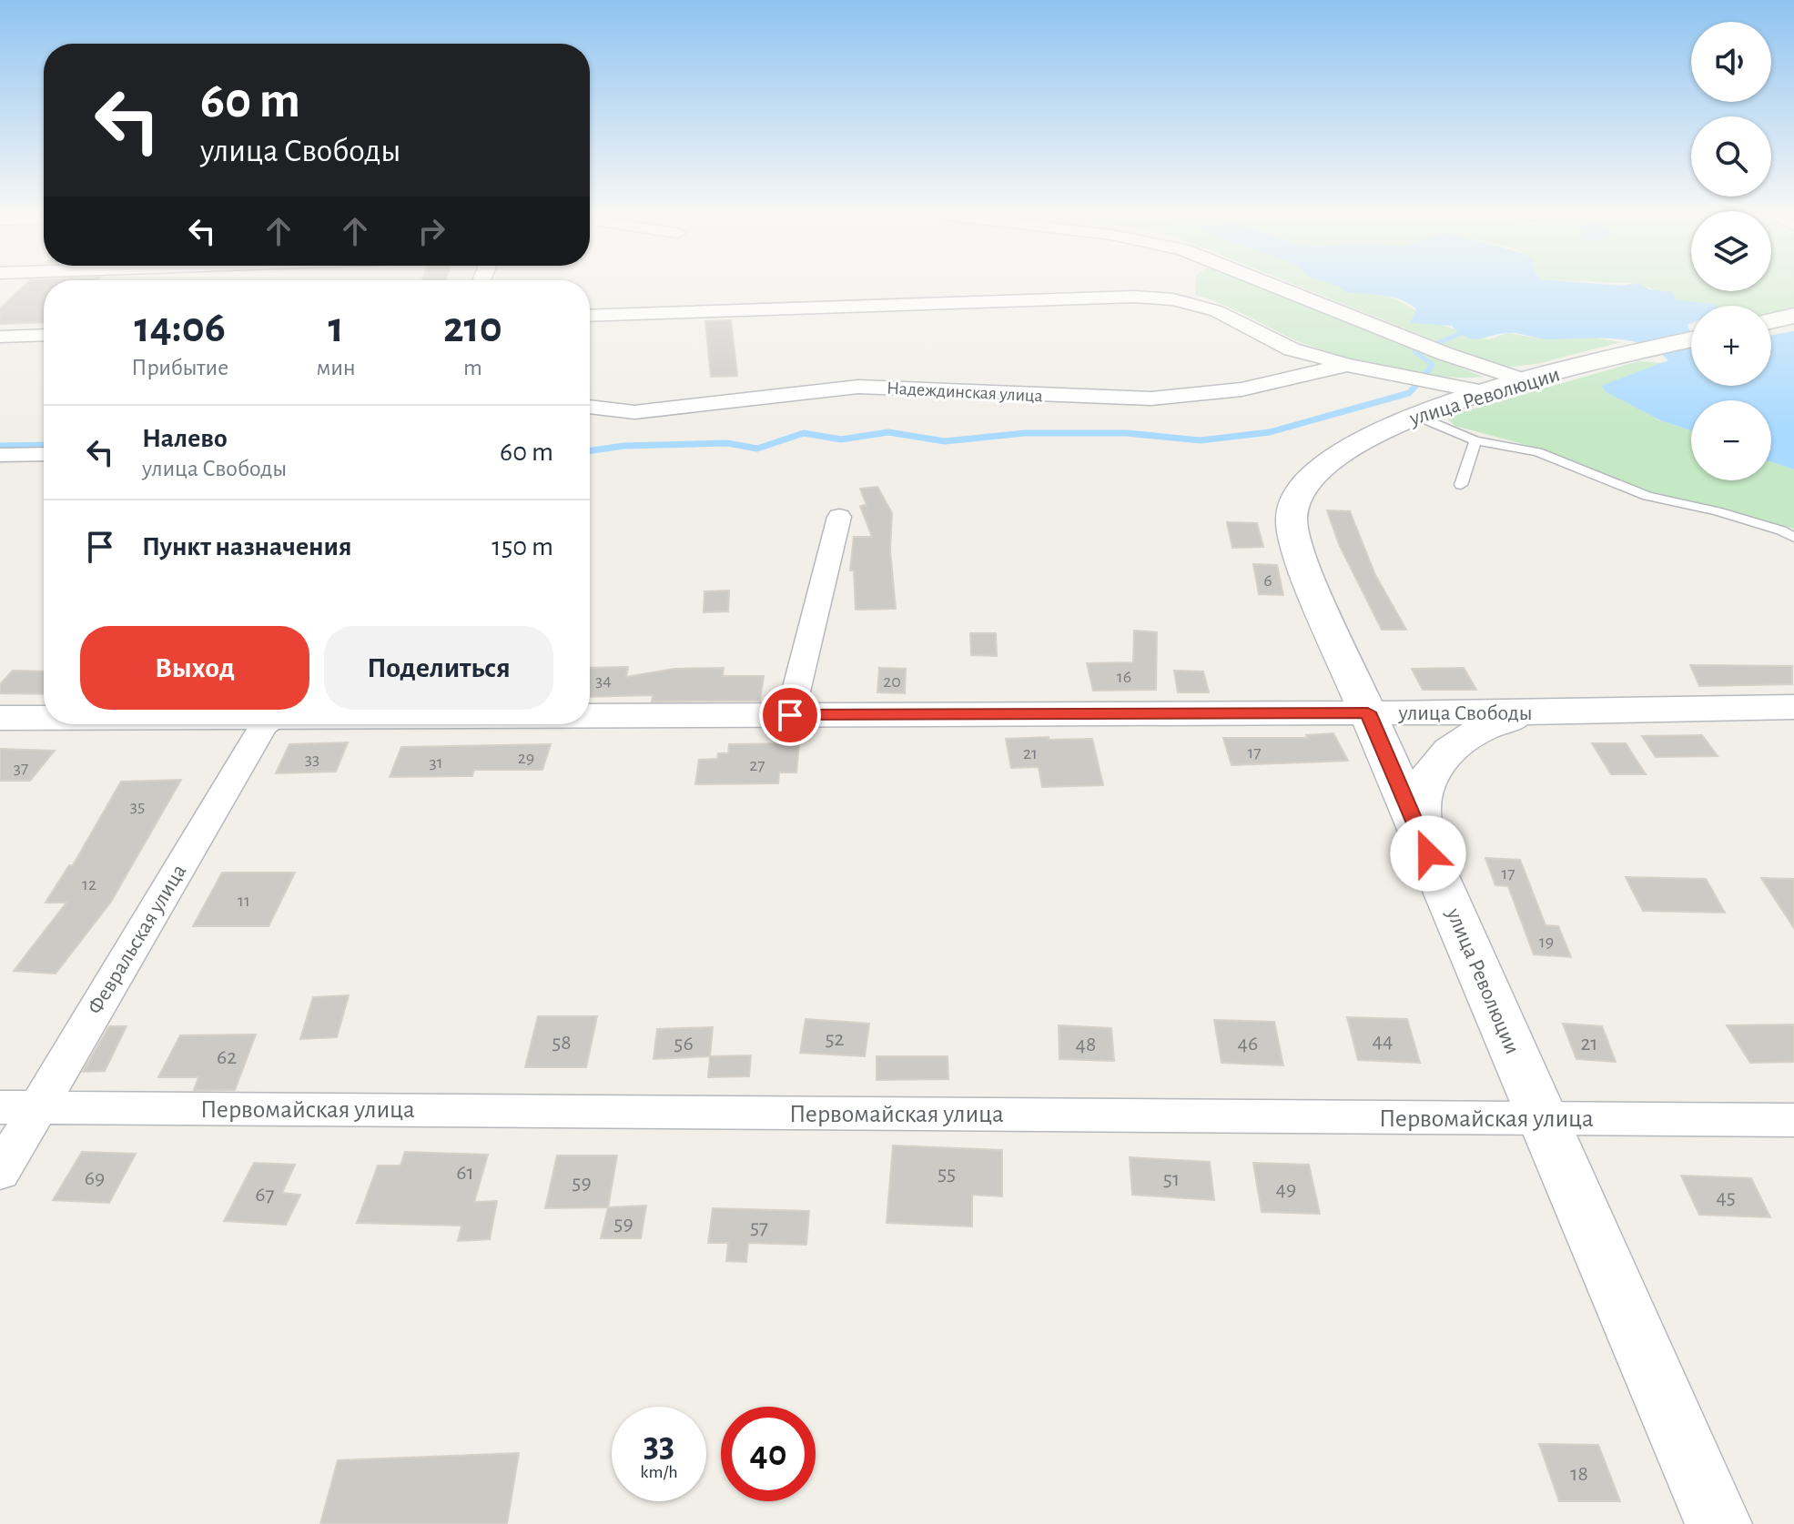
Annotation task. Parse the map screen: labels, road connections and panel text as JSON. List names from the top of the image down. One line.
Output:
{"streets":{"main road":["улица Революции","улица Свободы"],"street":["Надеждинская улица","Февральская улица","Первомайская улица"]},"crossings":[["улица Революции","улица Свободы"],["улица Революции","Первомайская улица"],["Февральская улица","Первомайская улица"]],"house_numbers":["6","16","34","20","17","21","29","33","31","27","37","35","17","12","11","19","52","44","58","56","46","21","48","62","61","55","69","51","59","49","67","45","59","57","18"],"page":{"map_buttons":["+","−"],"turn":["60 m","улица Свободы"],"eta":["14:06","Прибытие","1","мин","210","m"],"list":[{"name":"Налево","note":"улица Свободы","value":"60 m"},{"name":"Пункт назначения","value":"150 m"}],"buttons":["Выход","Поделиться"],"speed":"33 km/h","limit":"40"}}
